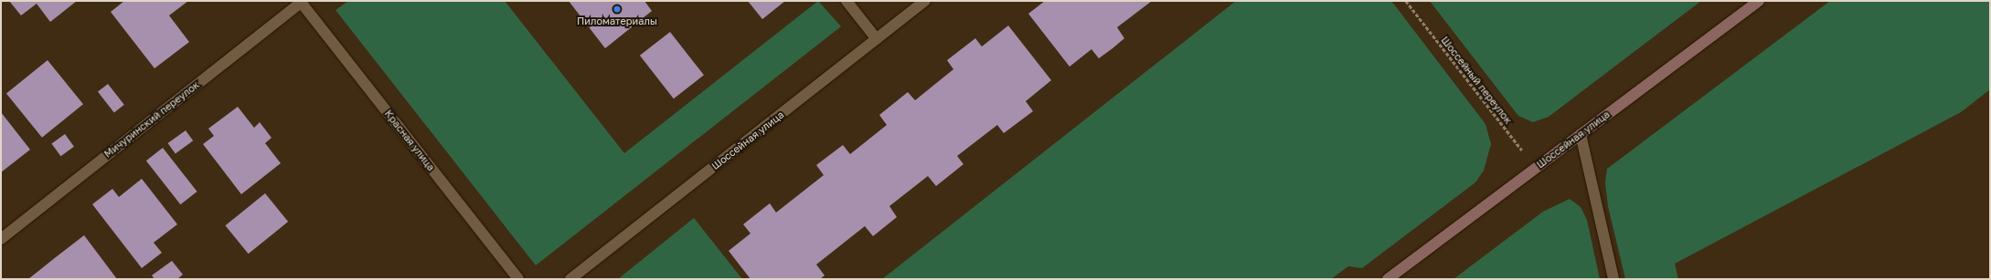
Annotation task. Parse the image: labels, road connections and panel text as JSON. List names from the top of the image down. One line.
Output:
{"streets":{"main road":["Шоссейная улица"],"street":["Мичуринский переулок","Красная улица"],"path":["Шоссейный переулок"]},"crossings":[["Шоссейный переулок","Шоссейная улица"],["Мичуринский переулок","Красная улица"]],"places":["Пиломатериалы"]}
